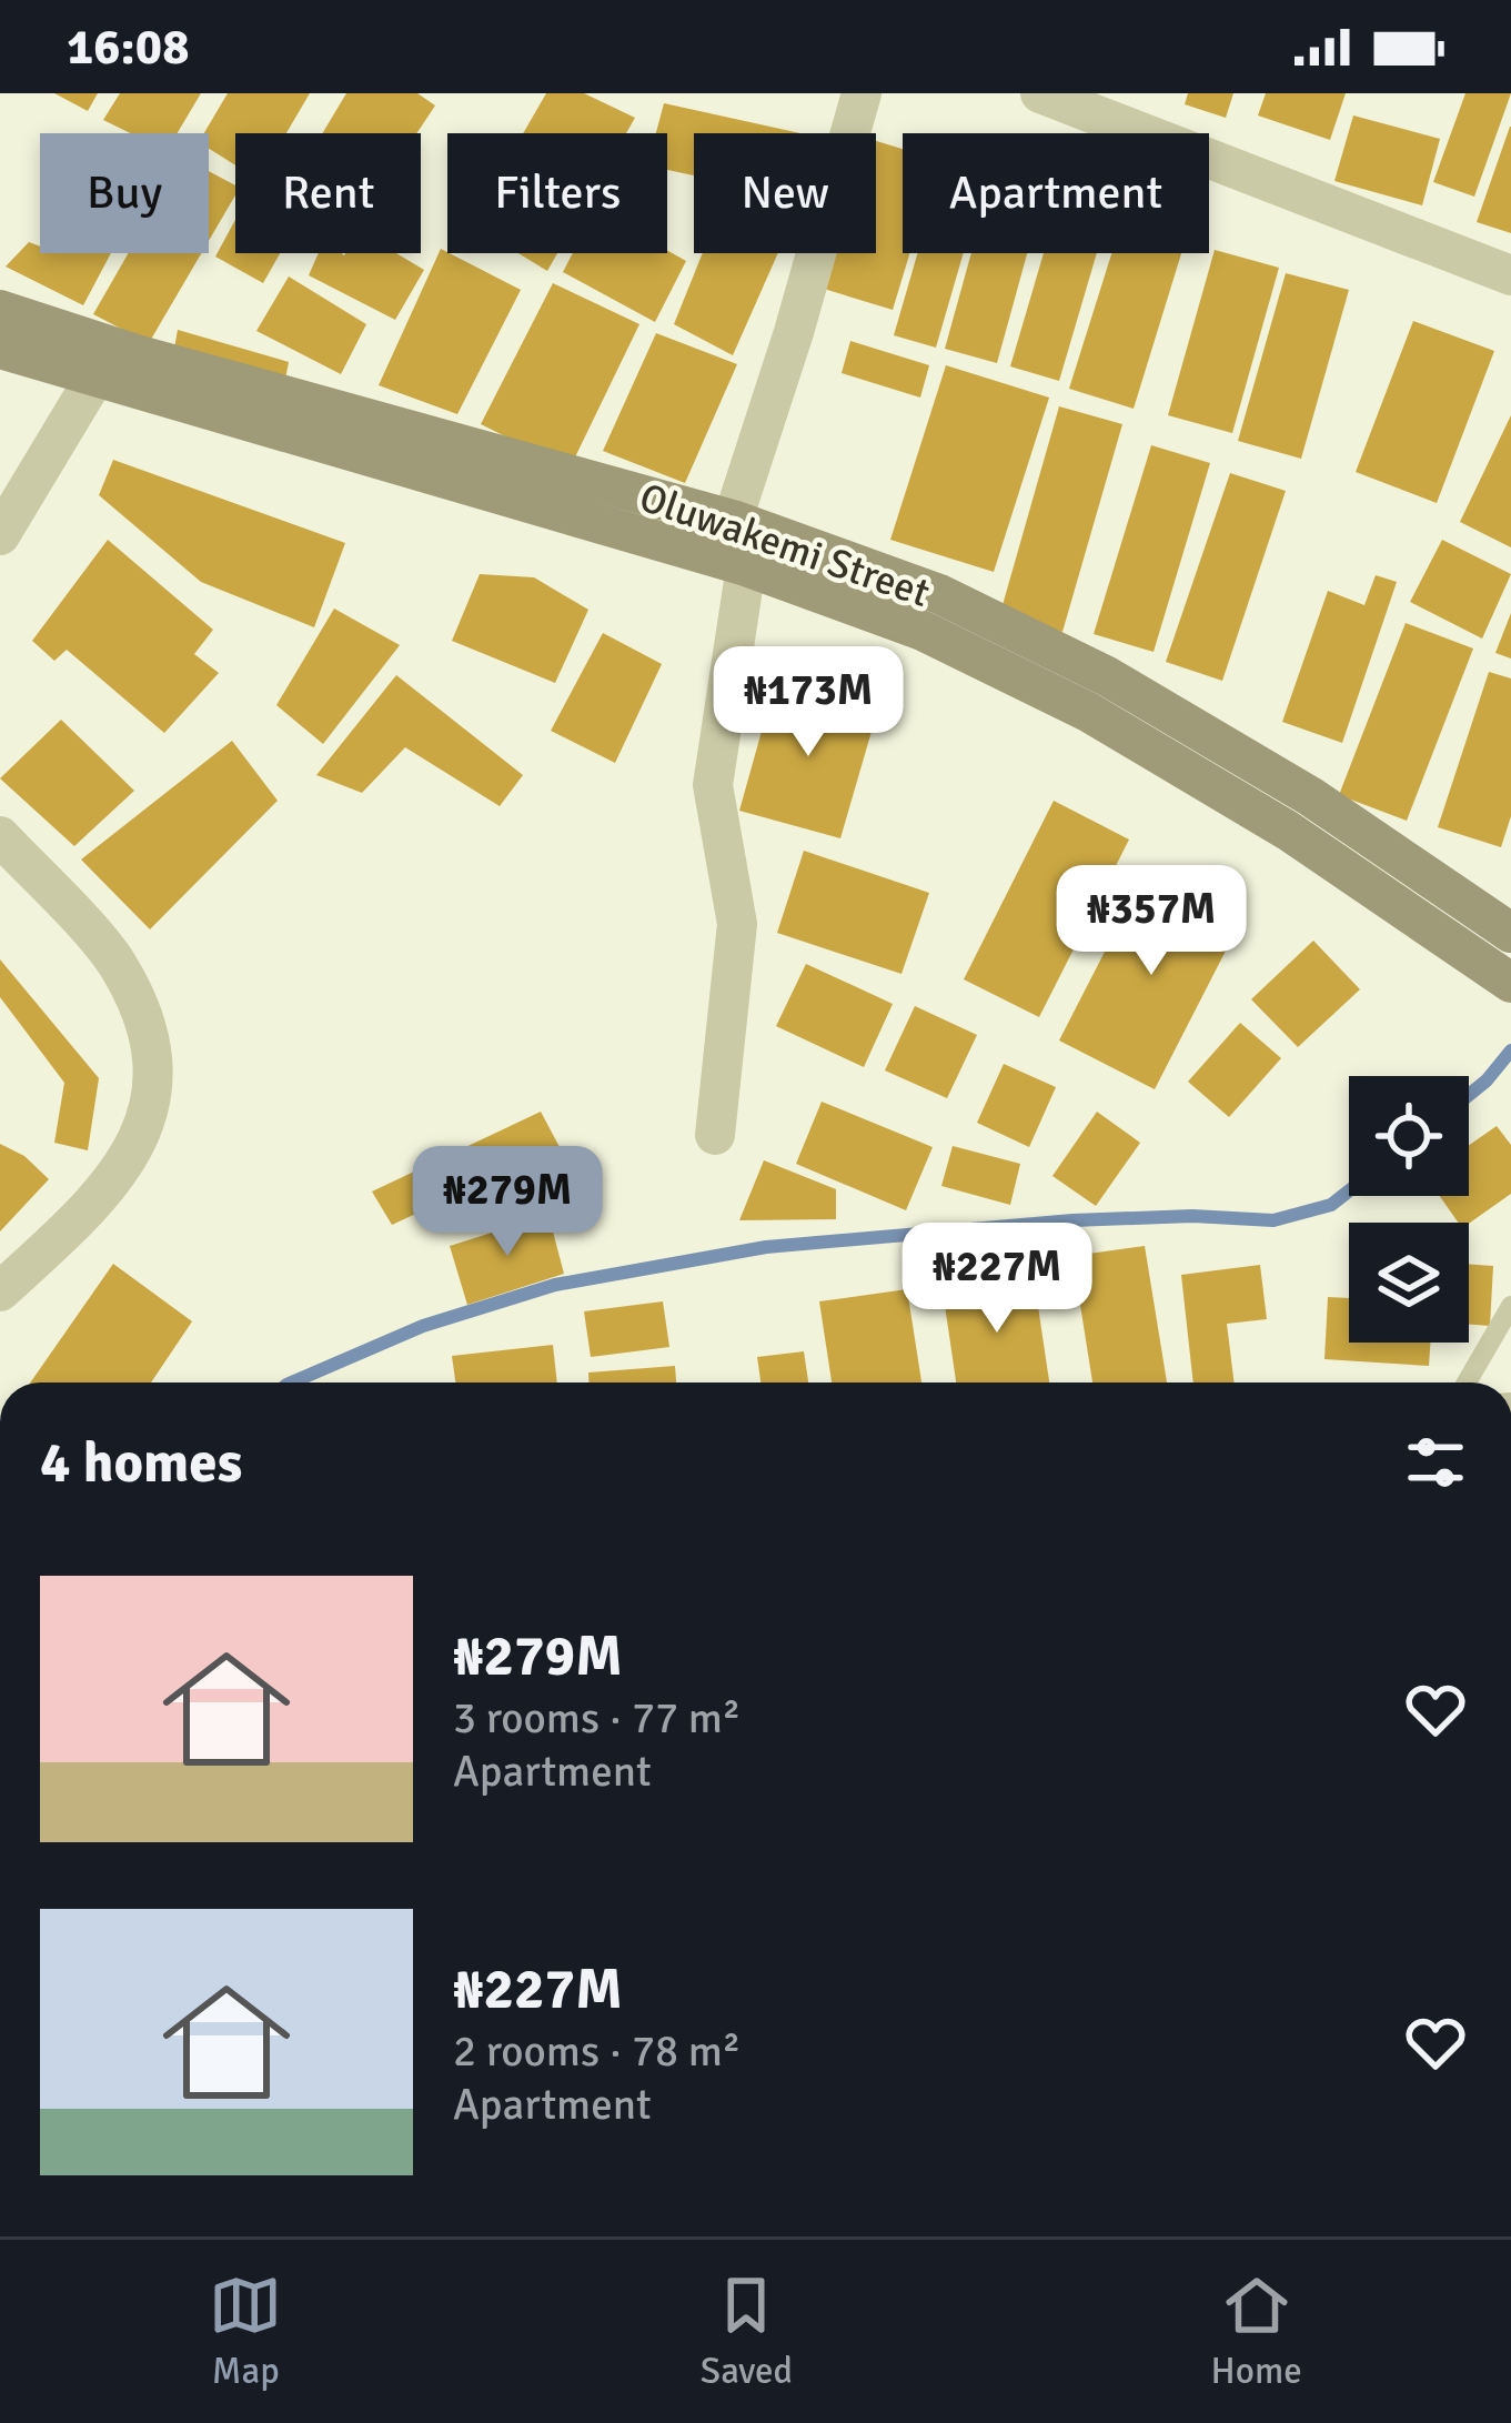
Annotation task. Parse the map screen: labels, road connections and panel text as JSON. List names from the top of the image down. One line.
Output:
{"streets":{"street":["Oluwakemi Street"]},"page":{"status":"16:08","chip":["Buy","Rent","Filters","New","Apartment"],"price":["₦173M","₦357M","₦279M","₦227M"],"heading":"4 homes","list":[{"name":"₦279M","note":"3 rooms · 77 m² · Apartment"},{"name":"₦227M","note":"2 rooms · 78 m² · Apartment"}],"tabs":["Map","Saved","Home"]}}
